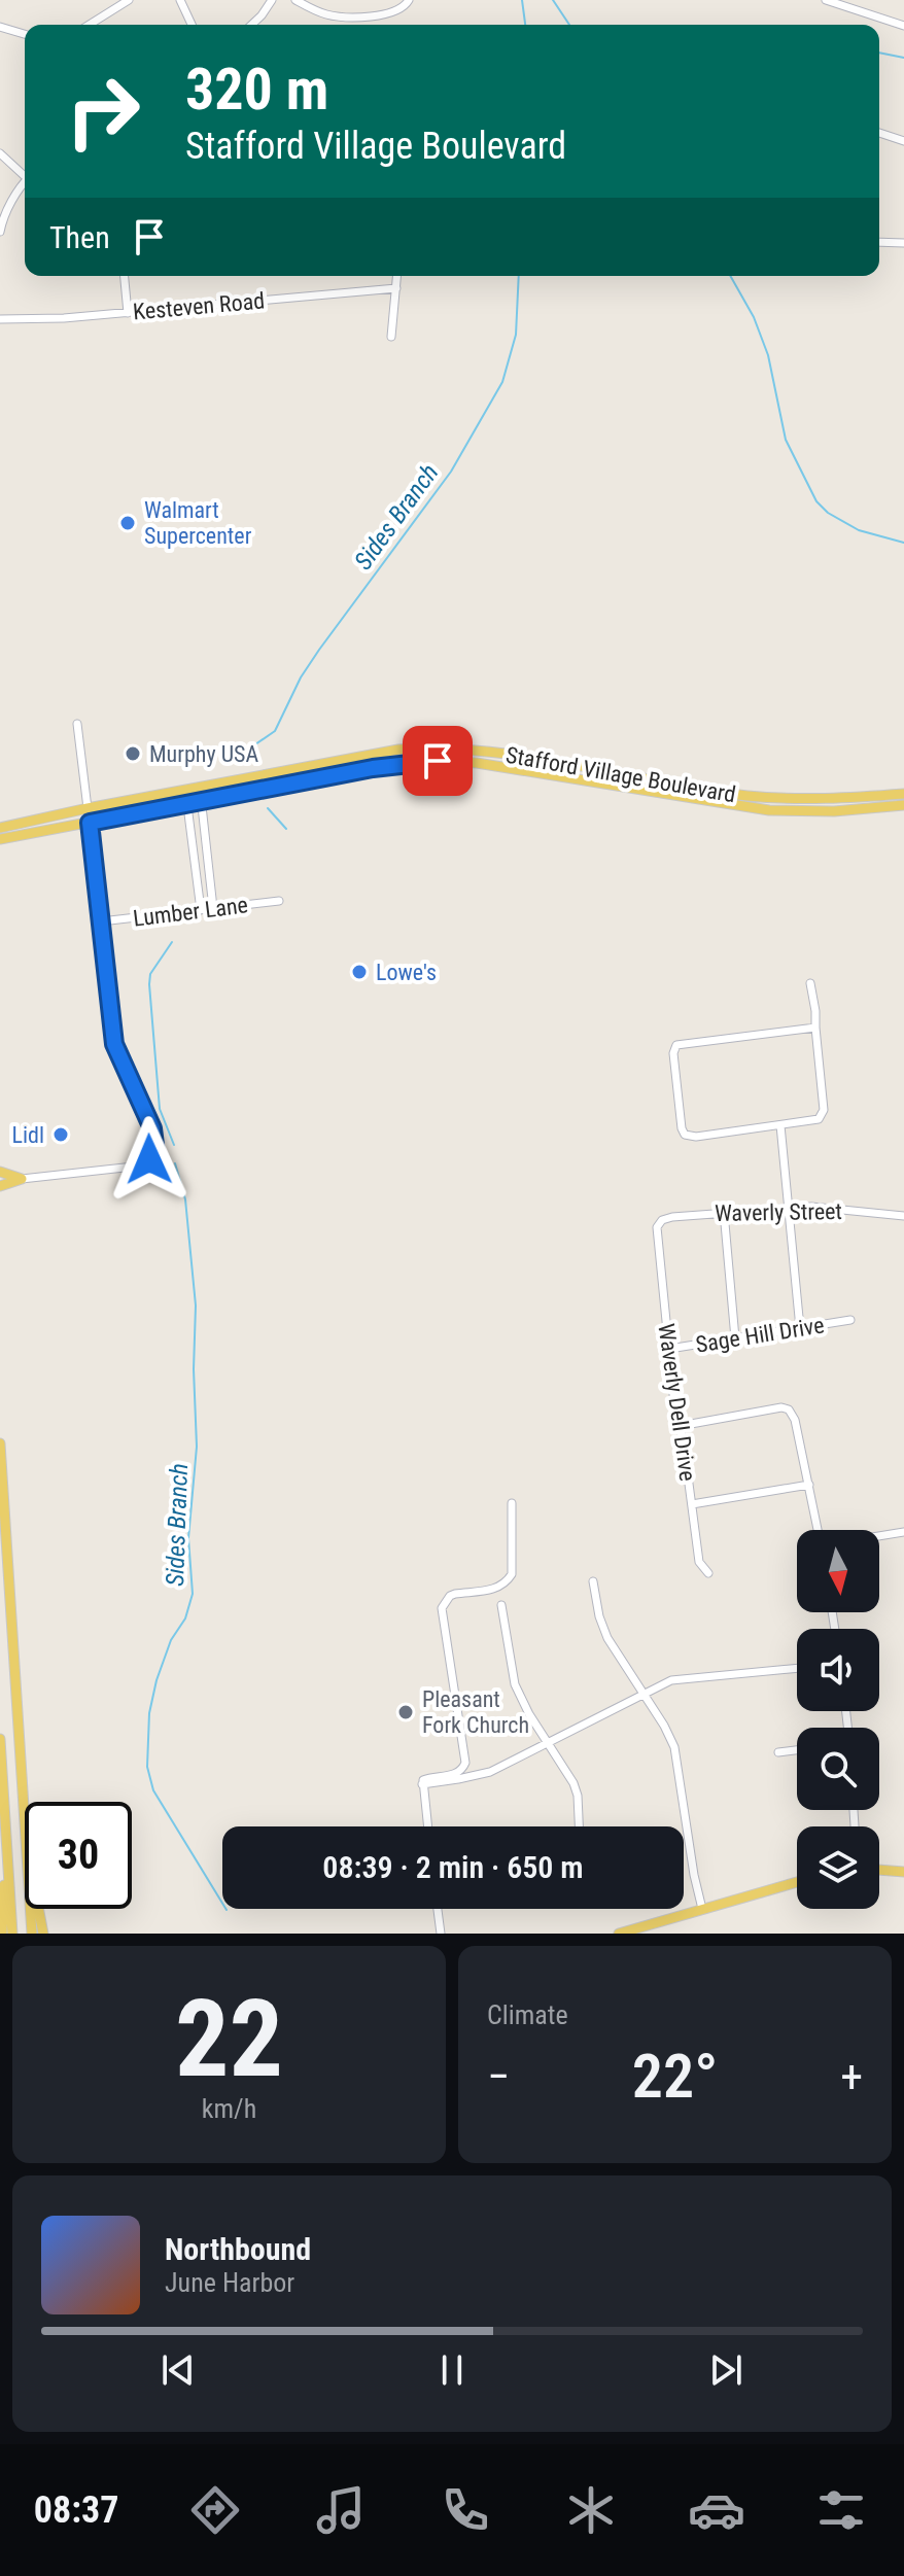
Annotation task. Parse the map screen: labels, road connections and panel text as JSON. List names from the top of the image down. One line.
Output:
{"streets":{"main road":["Stafford Village Boulevard"],"street":["Kesteven Road","Lumber Lane","Waverly Street","Sage Hill Drive","Waverly Dell Drive"]},"crossings":[["Waverly Street","Waverly Dell Drive"],["Sage Hill Drive","Waverly Dell Drive"]],"water":["Sides Branch"],"places":["Walmart Supercenter","Murphy USA","Lowe's","Lidl","Pleasant Fork Church"],"north":"bottom","page":{"turn":["320 m","Stafford Village Boulevard"],"then":"Then","limit":"30","trip":"08:39 · 2 min · 650 m","tile":[["22","km/h"],"Climate"],"heat":["−","22°","+"],"song":["Northbound","June Harbor"],"tabs":"08:37"}}
